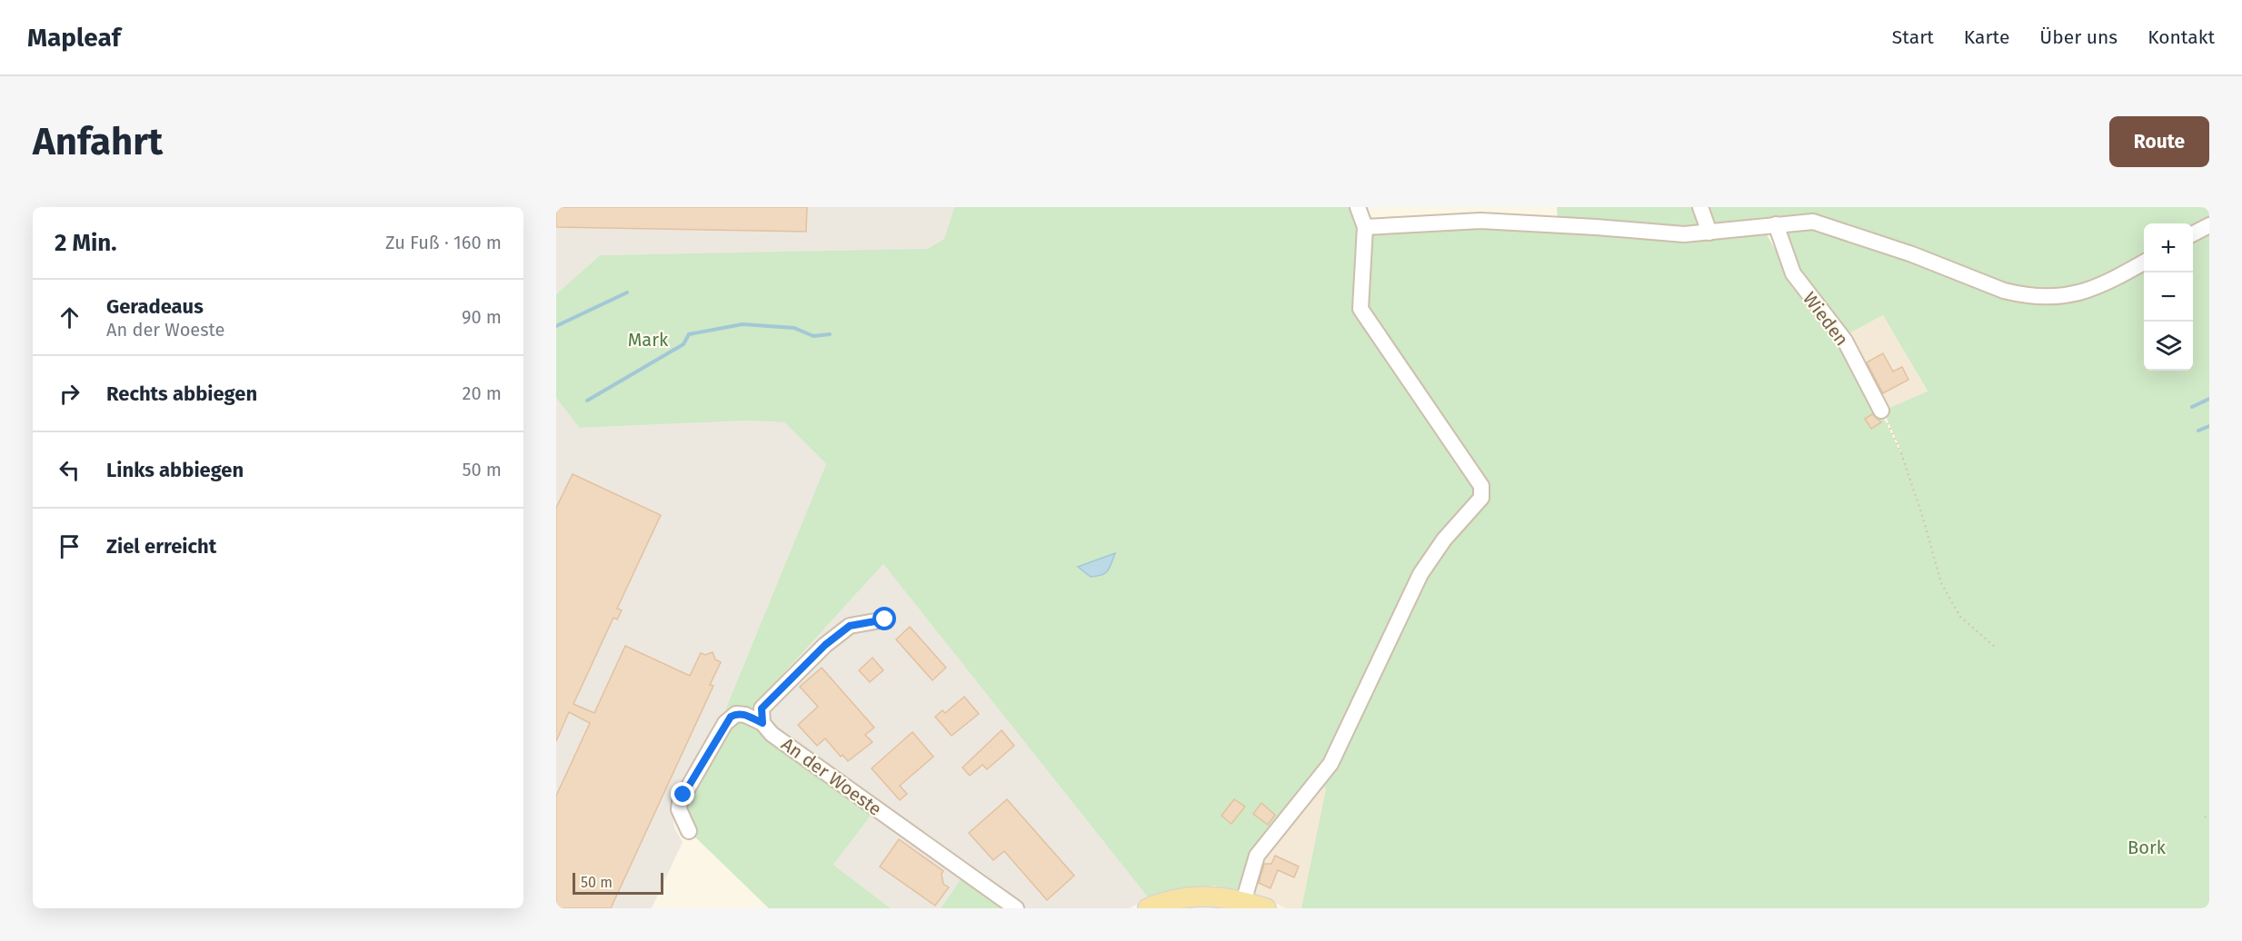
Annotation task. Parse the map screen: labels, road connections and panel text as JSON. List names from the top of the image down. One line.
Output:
{"streets":{"street":["Wieden","An der Woeste"]},"parks":["Mark","Bork"],"scale_bar":"50 m","page":{"header":"Mapleaf","nav":["Start","Karte","Über uns","Kontakt"],"buttons":"Route","title":"Anfahrt","heading":["2 Min.","Zu Fuß · 160 m"],"map_buttons":["+","−"],"list":[["Geradeaus","An der Woeste","90 m"],["Rechts abbiegen","20 m"],["Links abbiegen","50 m"],"Ziel erreicht"],"scale":"50 m"}}
